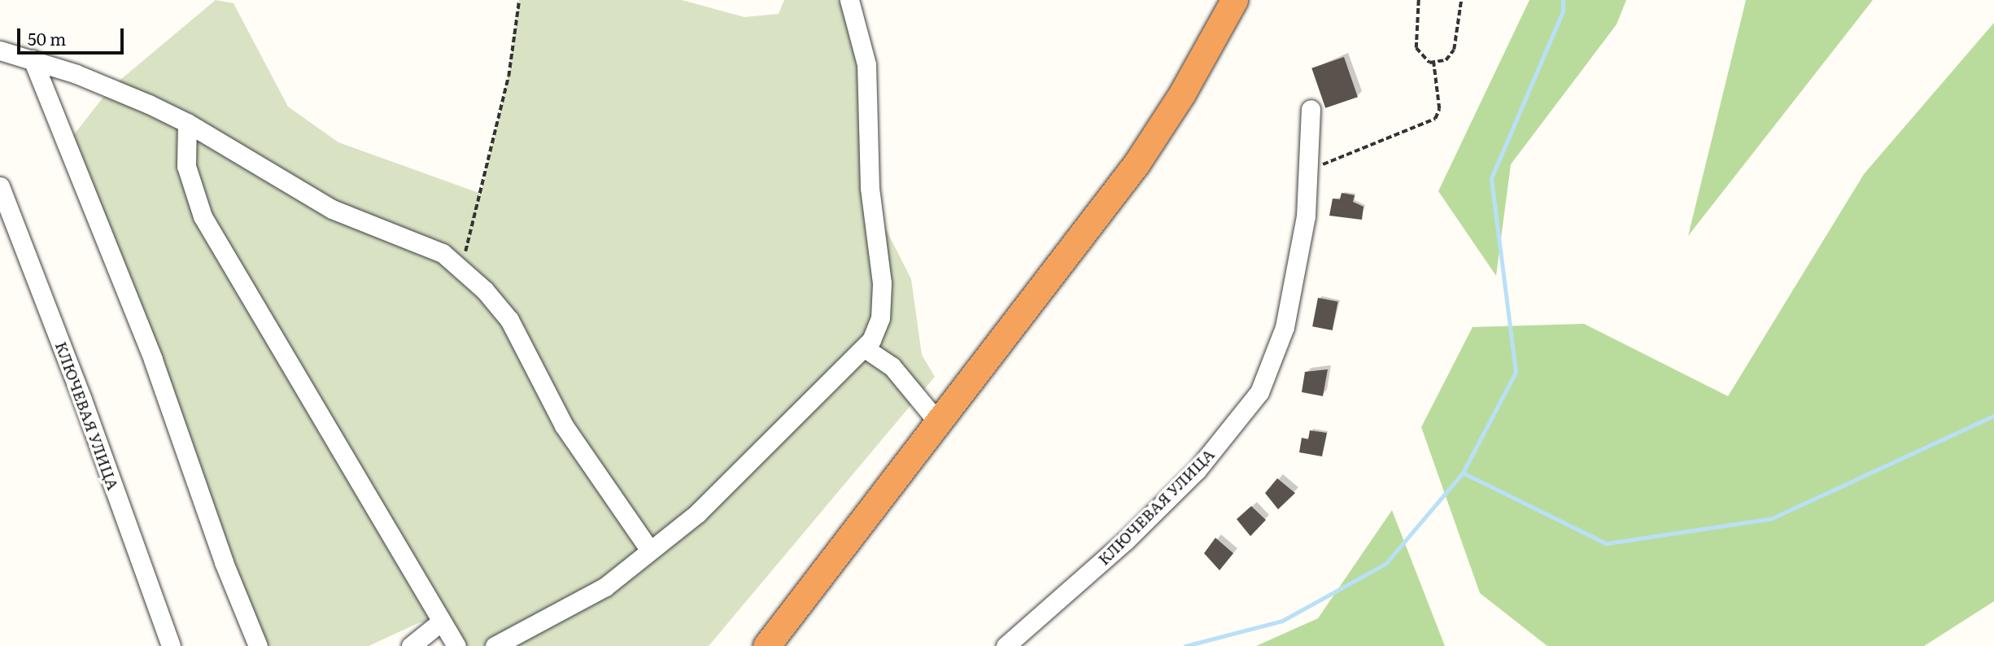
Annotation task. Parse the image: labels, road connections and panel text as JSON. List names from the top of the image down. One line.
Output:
{"streets":{"street":["КЛЮЧЕВАЯ УЛИЦА"]},"scale_bar":"50 m"}
